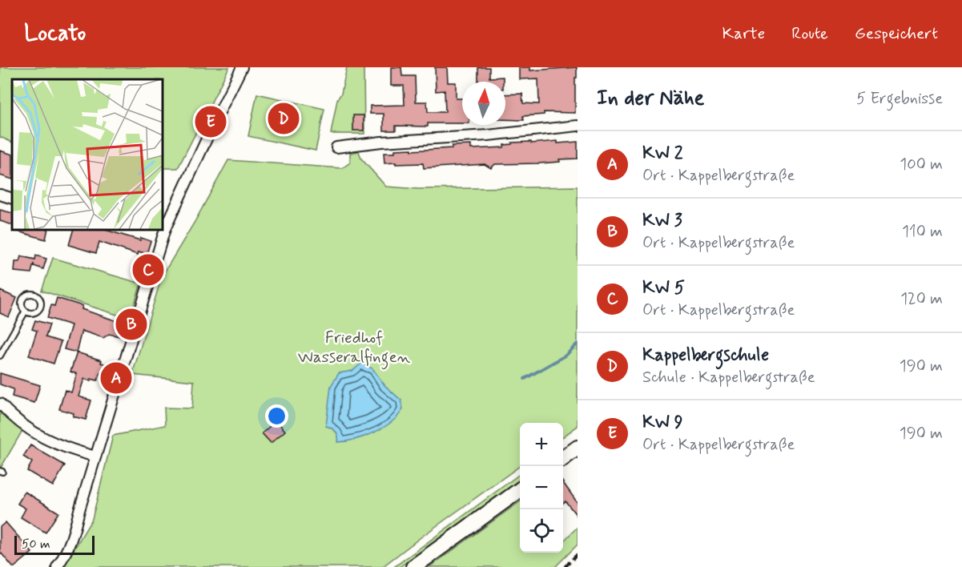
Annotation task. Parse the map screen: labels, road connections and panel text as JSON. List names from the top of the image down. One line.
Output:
{"parks":["Friedhof Wasseralfingen"],"scale_bar":"50 m","north":"top","page":{"header":"Locato","nav":["Karte","Route","Gespeichert"],"heading":["In der Nähe","5 Ergebnisse"],"pins":["D","E","C","B","A"],"list":[{"mark":"A","name":"KW 2","note":"Ort · Kappelbergstraße","value":"100 m"},{"mark":"B","name":"KW 3","note":"Ort · Kappelbergstraße","value":"110 m"},{"mark":"C","name":"KW 5","note":"Ort · Kappelbergstraße","value":"120 m"},{"mark":"D","name":"Kappelbergschule","note":"Schule · Kappelbergstraße","value":"190 m"},{"mark":"E","name":"KW 9","note":"Ort · Kappelbergstraße","value":"190 m"}],"map_buttons":["+","−"],"scale":"50 m"}}
